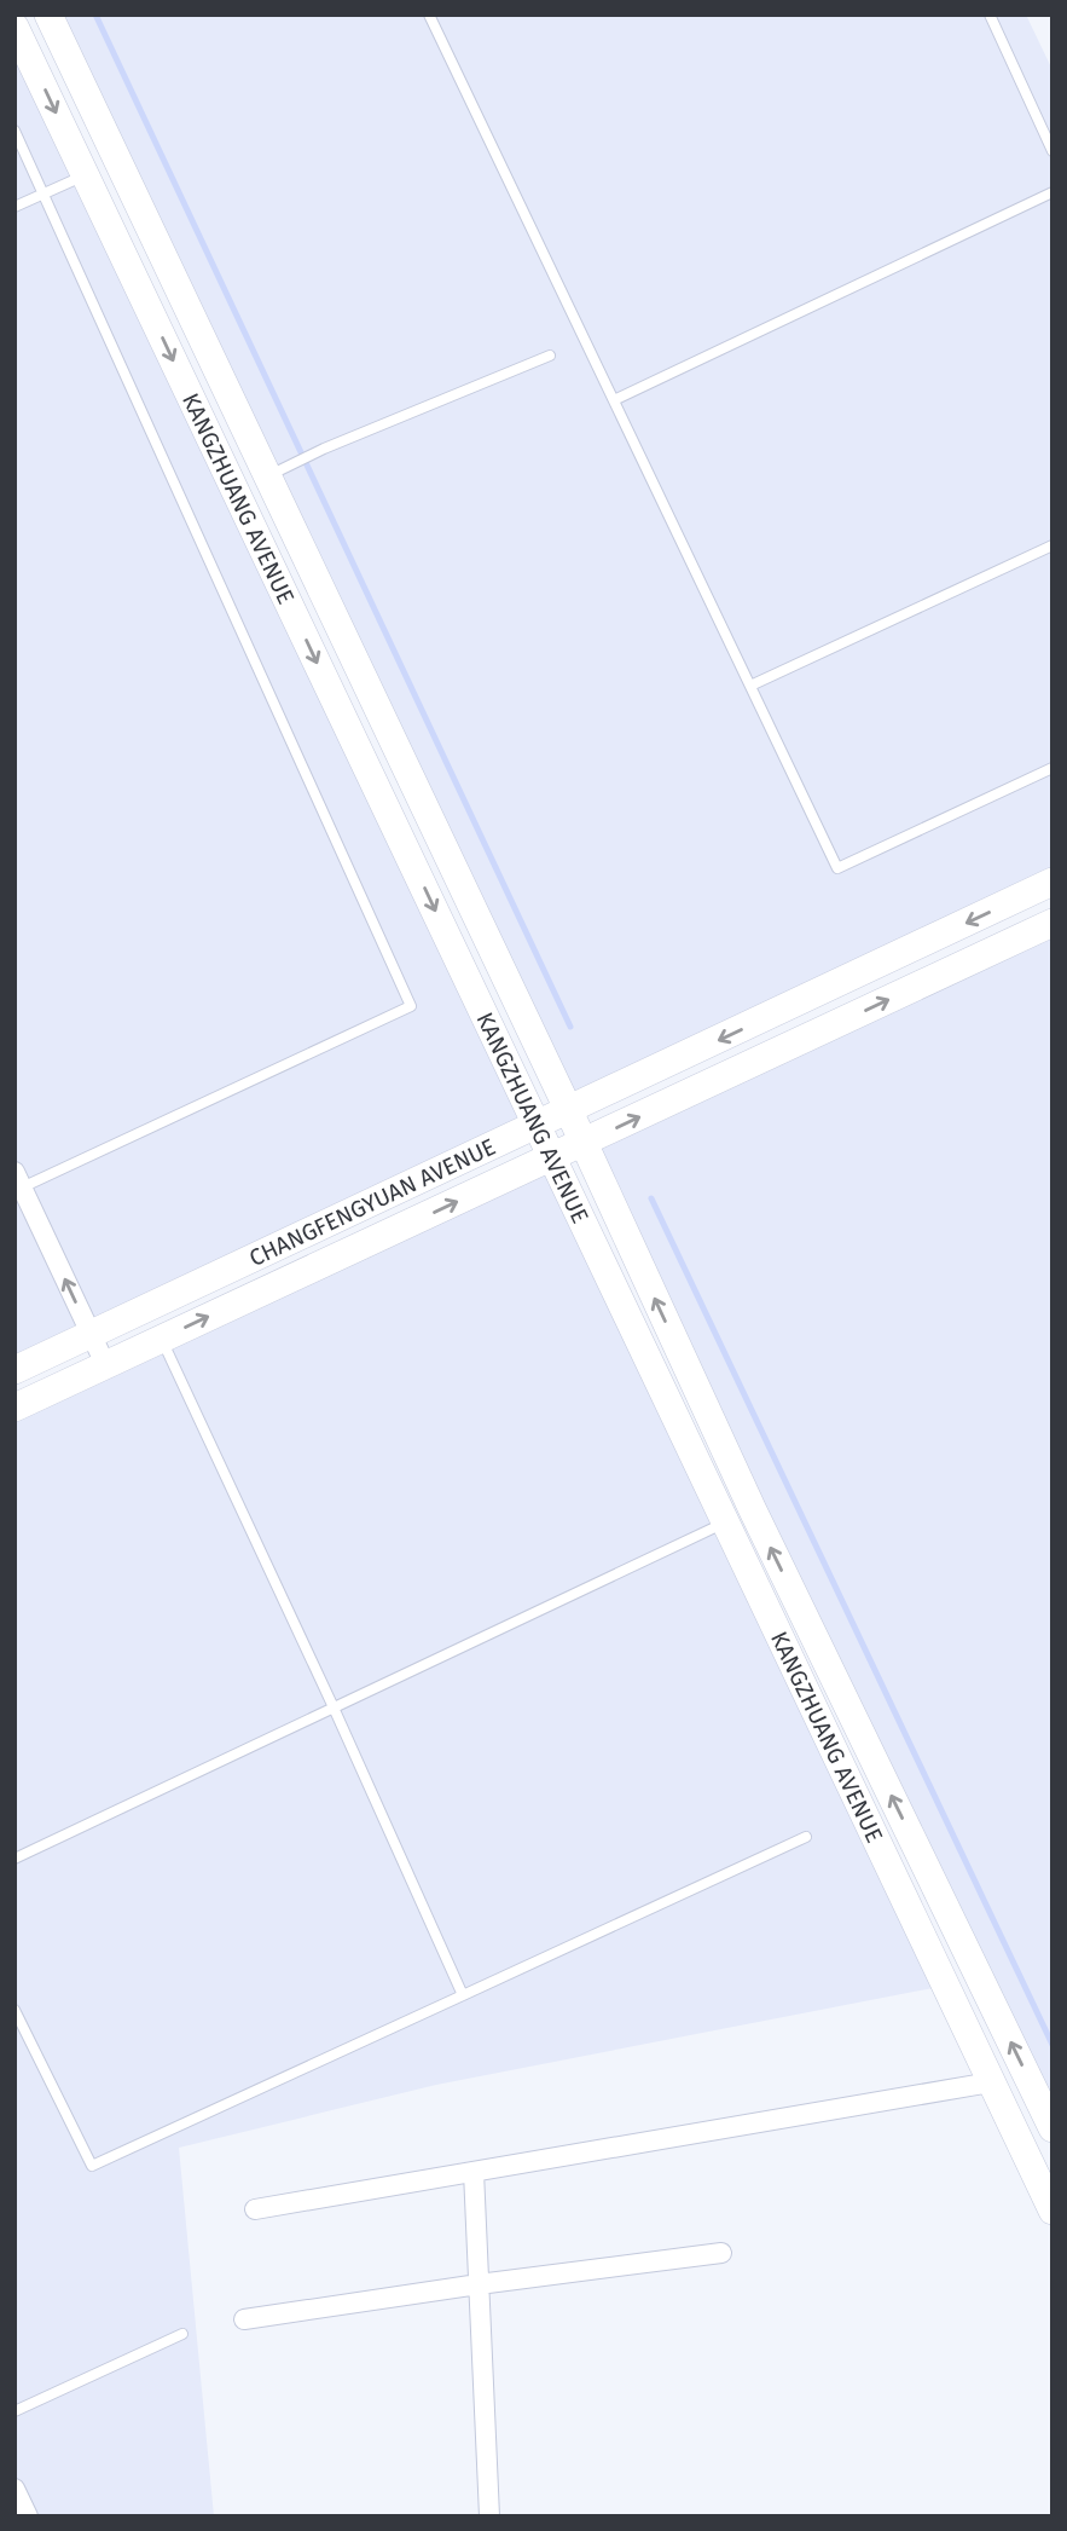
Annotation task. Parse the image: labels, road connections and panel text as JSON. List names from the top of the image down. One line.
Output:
{"streets":{"main road":["KANGZHUANG AVENUE","CHANGFENGYUAN AVENUE"]},"crossings":[["KANGZHUANG AVENUE","CHANGFENGYUAN AVENUE"]]}
